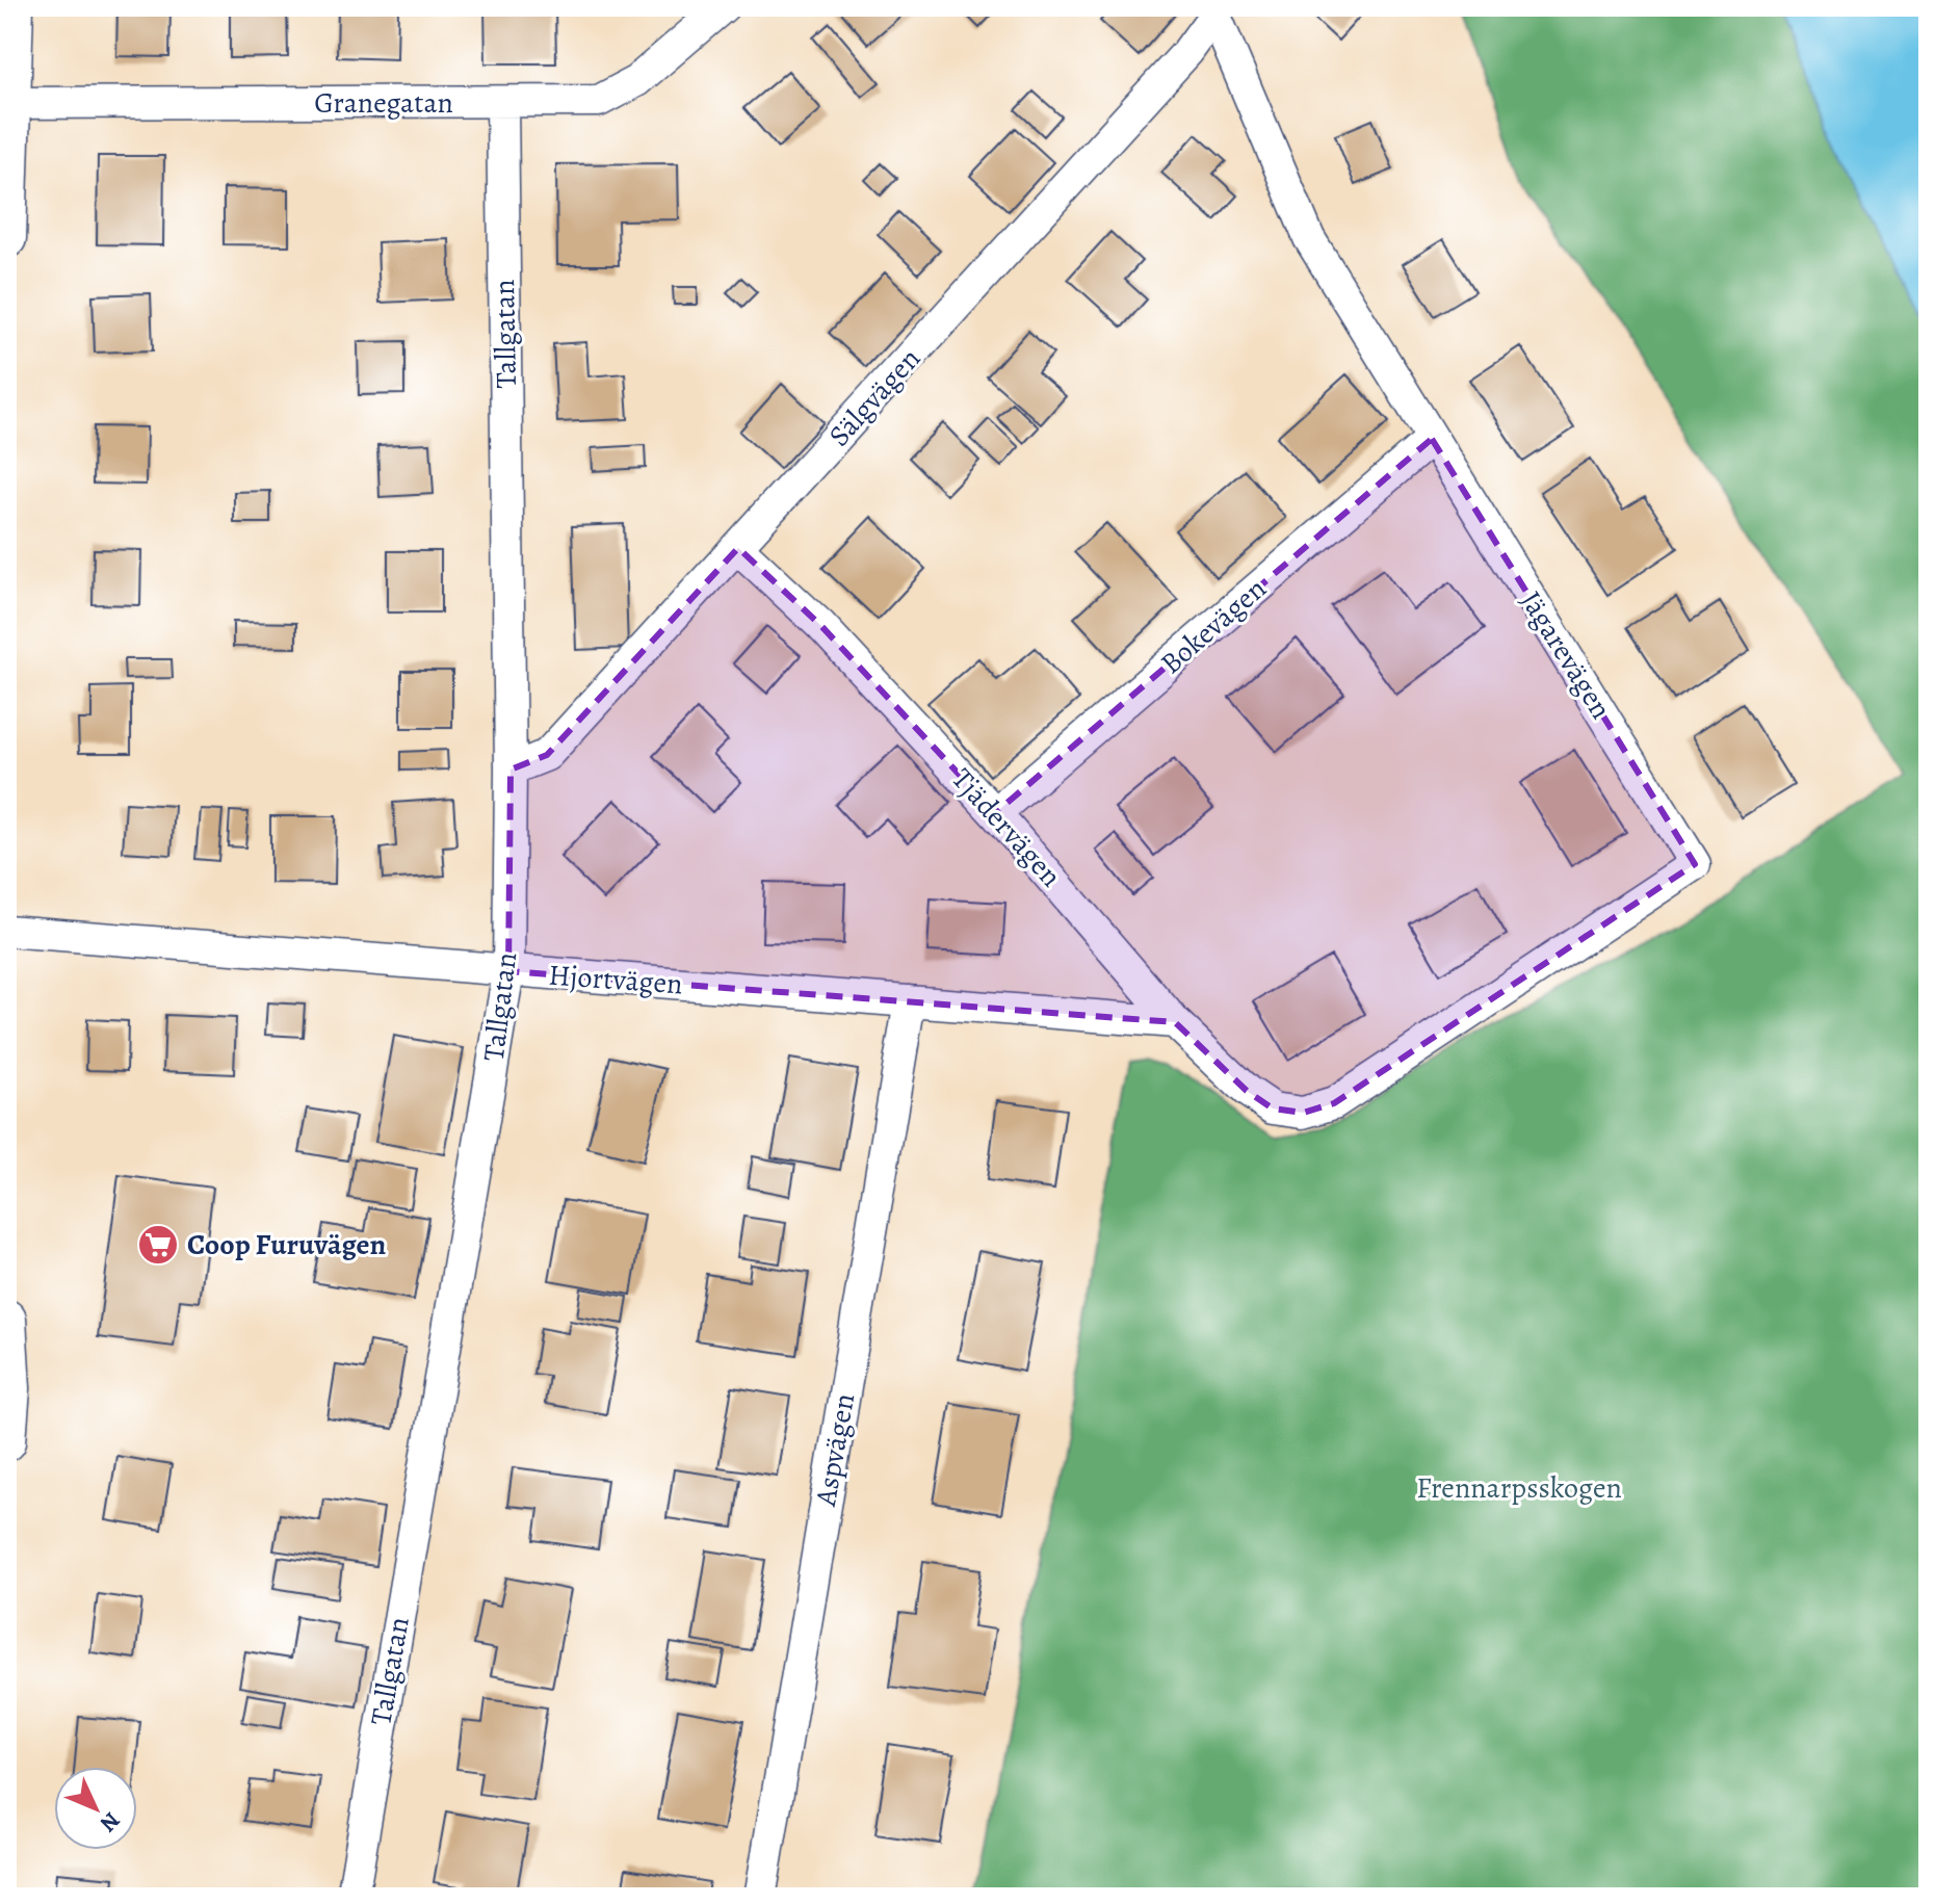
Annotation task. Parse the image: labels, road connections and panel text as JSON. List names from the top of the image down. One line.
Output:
{"streets":{"street":["Granegatan","Tallgatan","Sälgvägen","Bokevägen","Jägarevägen","Tjädervägen","Hjortvägen","Aspvägen"]},"crossings":[["Granegatan","Tallgatan"],["Tallgatan","Sälgvägen"],["Tallgatan","Hjortvägen"],["Sälgvägen","Jägarevägen"],["Sälgvägen","Tjädervägen"],["Bokevägen","Jägarevägen"],["Bokevägen","Tjädervägen"],["Jägarevägen","Tjädervägen"],["Tjädervägen","Hjortvägen"],["Hjortvägen","Aspvägen"]],"parks":["Frennarpsskogen"],"places":{"supermarket":["Coop Furuvägen"]},"north":"bottom right"}
